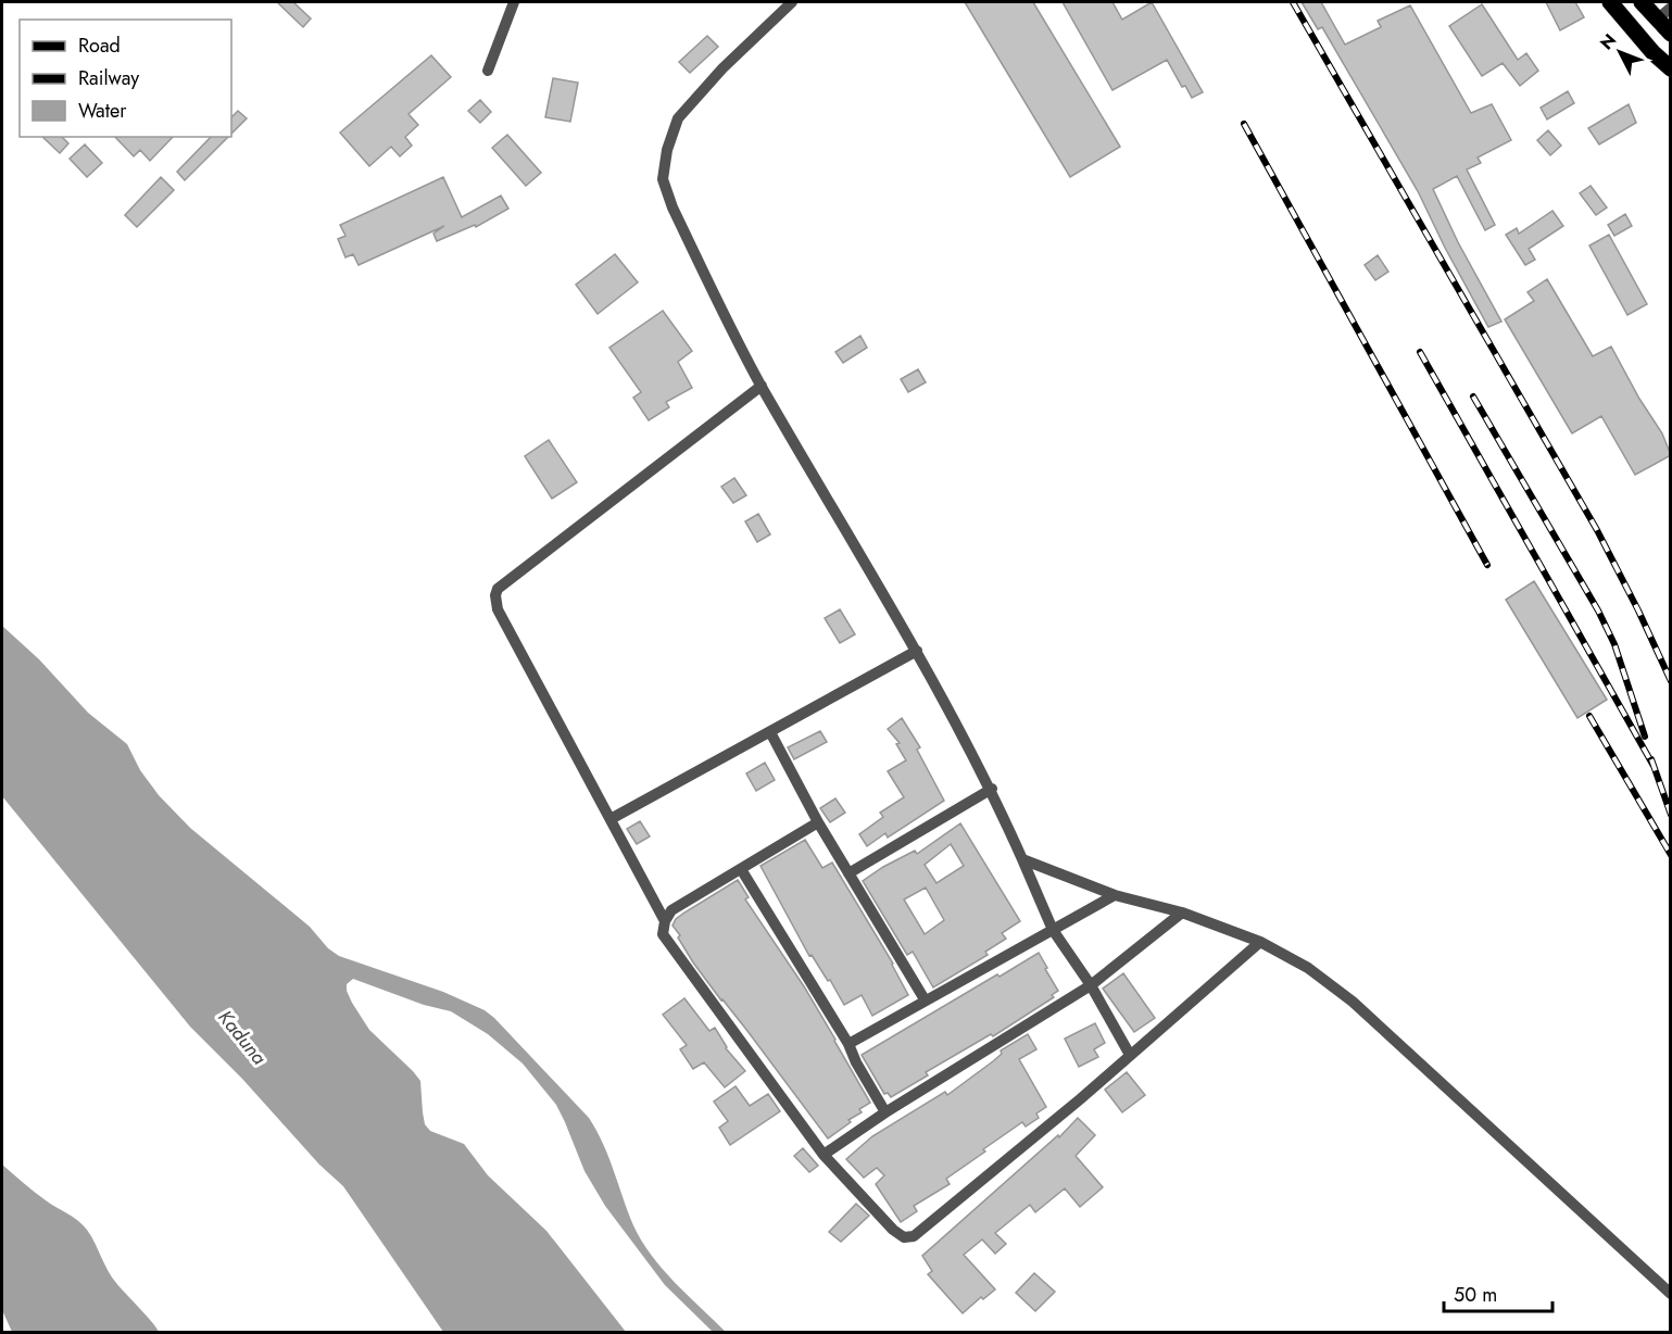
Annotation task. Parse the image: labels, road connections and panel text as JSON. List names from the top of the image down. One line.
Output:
{"water":["Kaduna"],"legend":["Road","Railway","Water"],"scale_bar":"50 m","north":"top left"}
